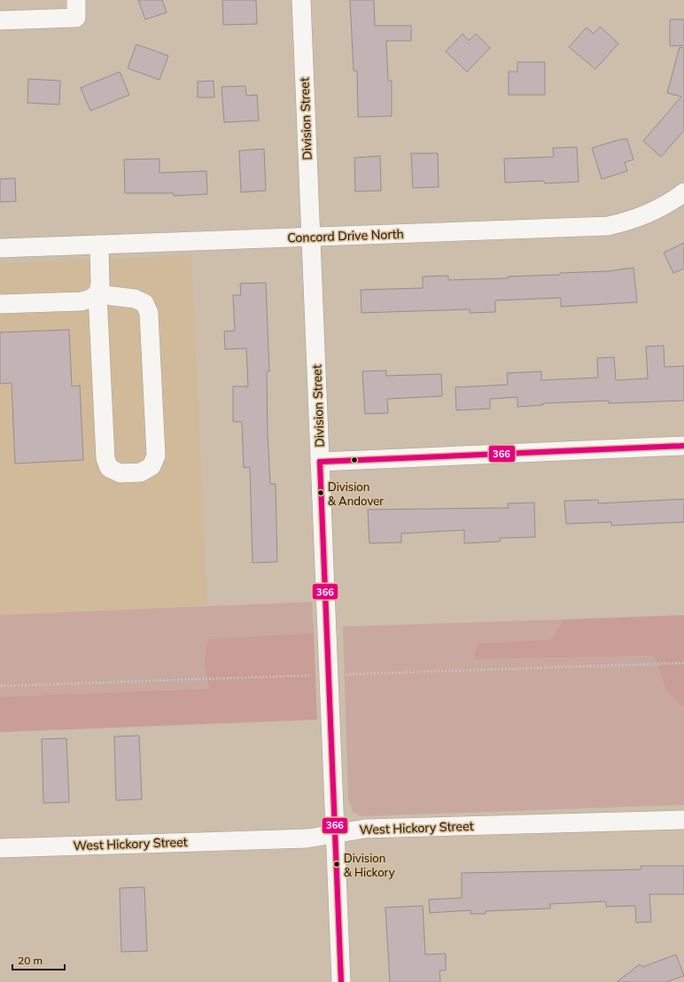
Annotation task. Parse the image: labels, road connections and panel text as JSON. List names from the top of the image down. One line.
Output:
{"streets":{"street":["Division Street","Concord Drive North","West Hickory Street"]},"crossings":[["Division Street","Concord Drive North"],["Division Street","West Hickory Street"]],"places":["Division & Andover","Division & Hickory"],"lines":["transit line 366"],"scale_bar":"20 m"}
